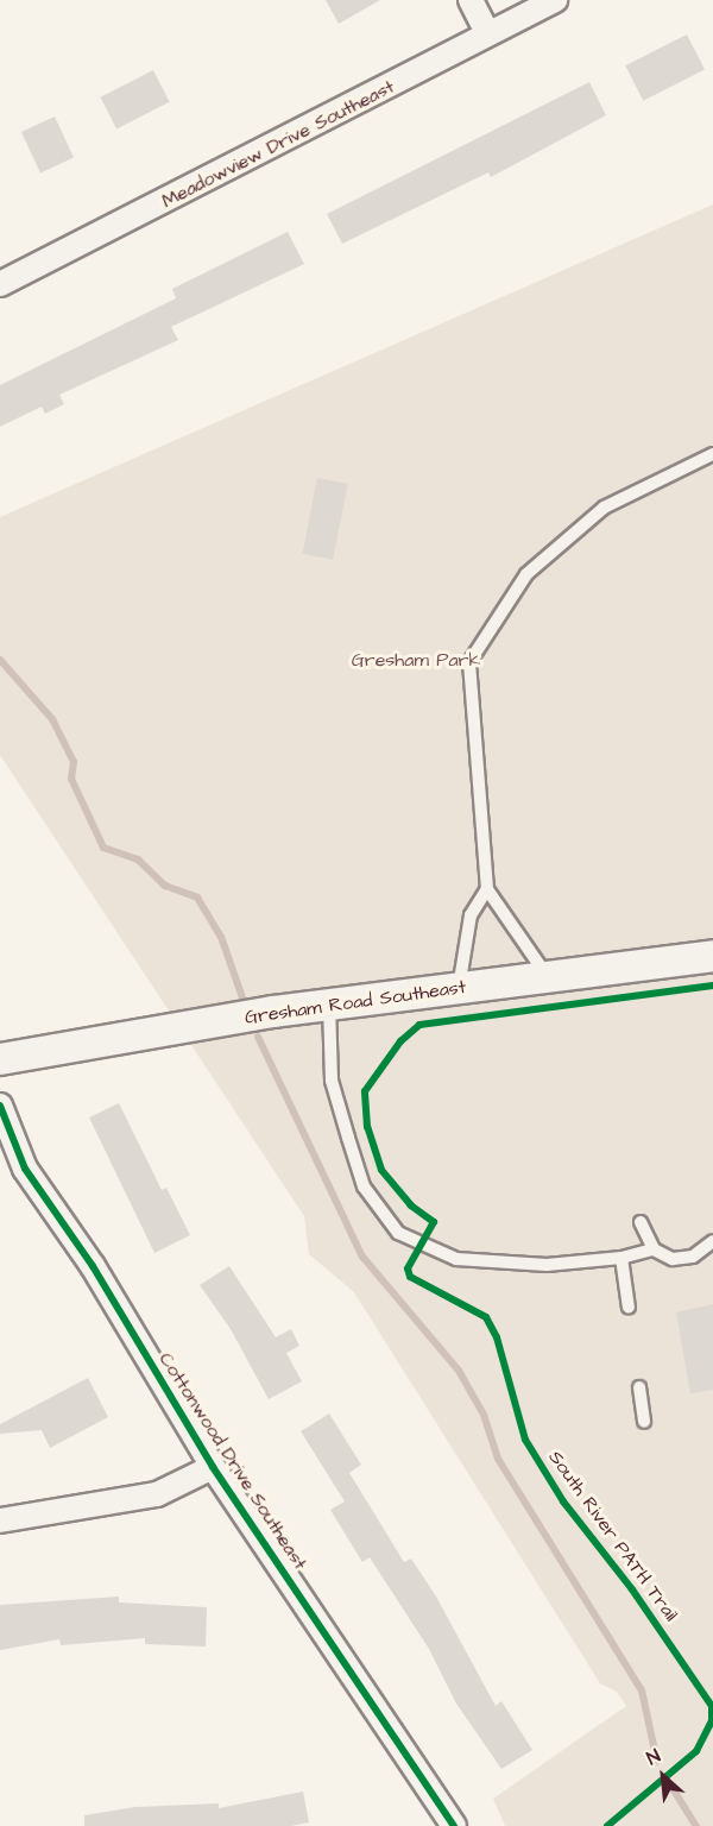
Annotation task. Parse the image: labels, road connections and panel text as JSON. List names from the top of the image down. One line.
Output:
{"streets":{"street":["Meadowview Drive Southeast","Gresham Road Southeast","Cottonwood Drive Southeast"],"cycle path":["South River PATH Trail"]},"parks":["Gresham Park"],"north":"top left"}
